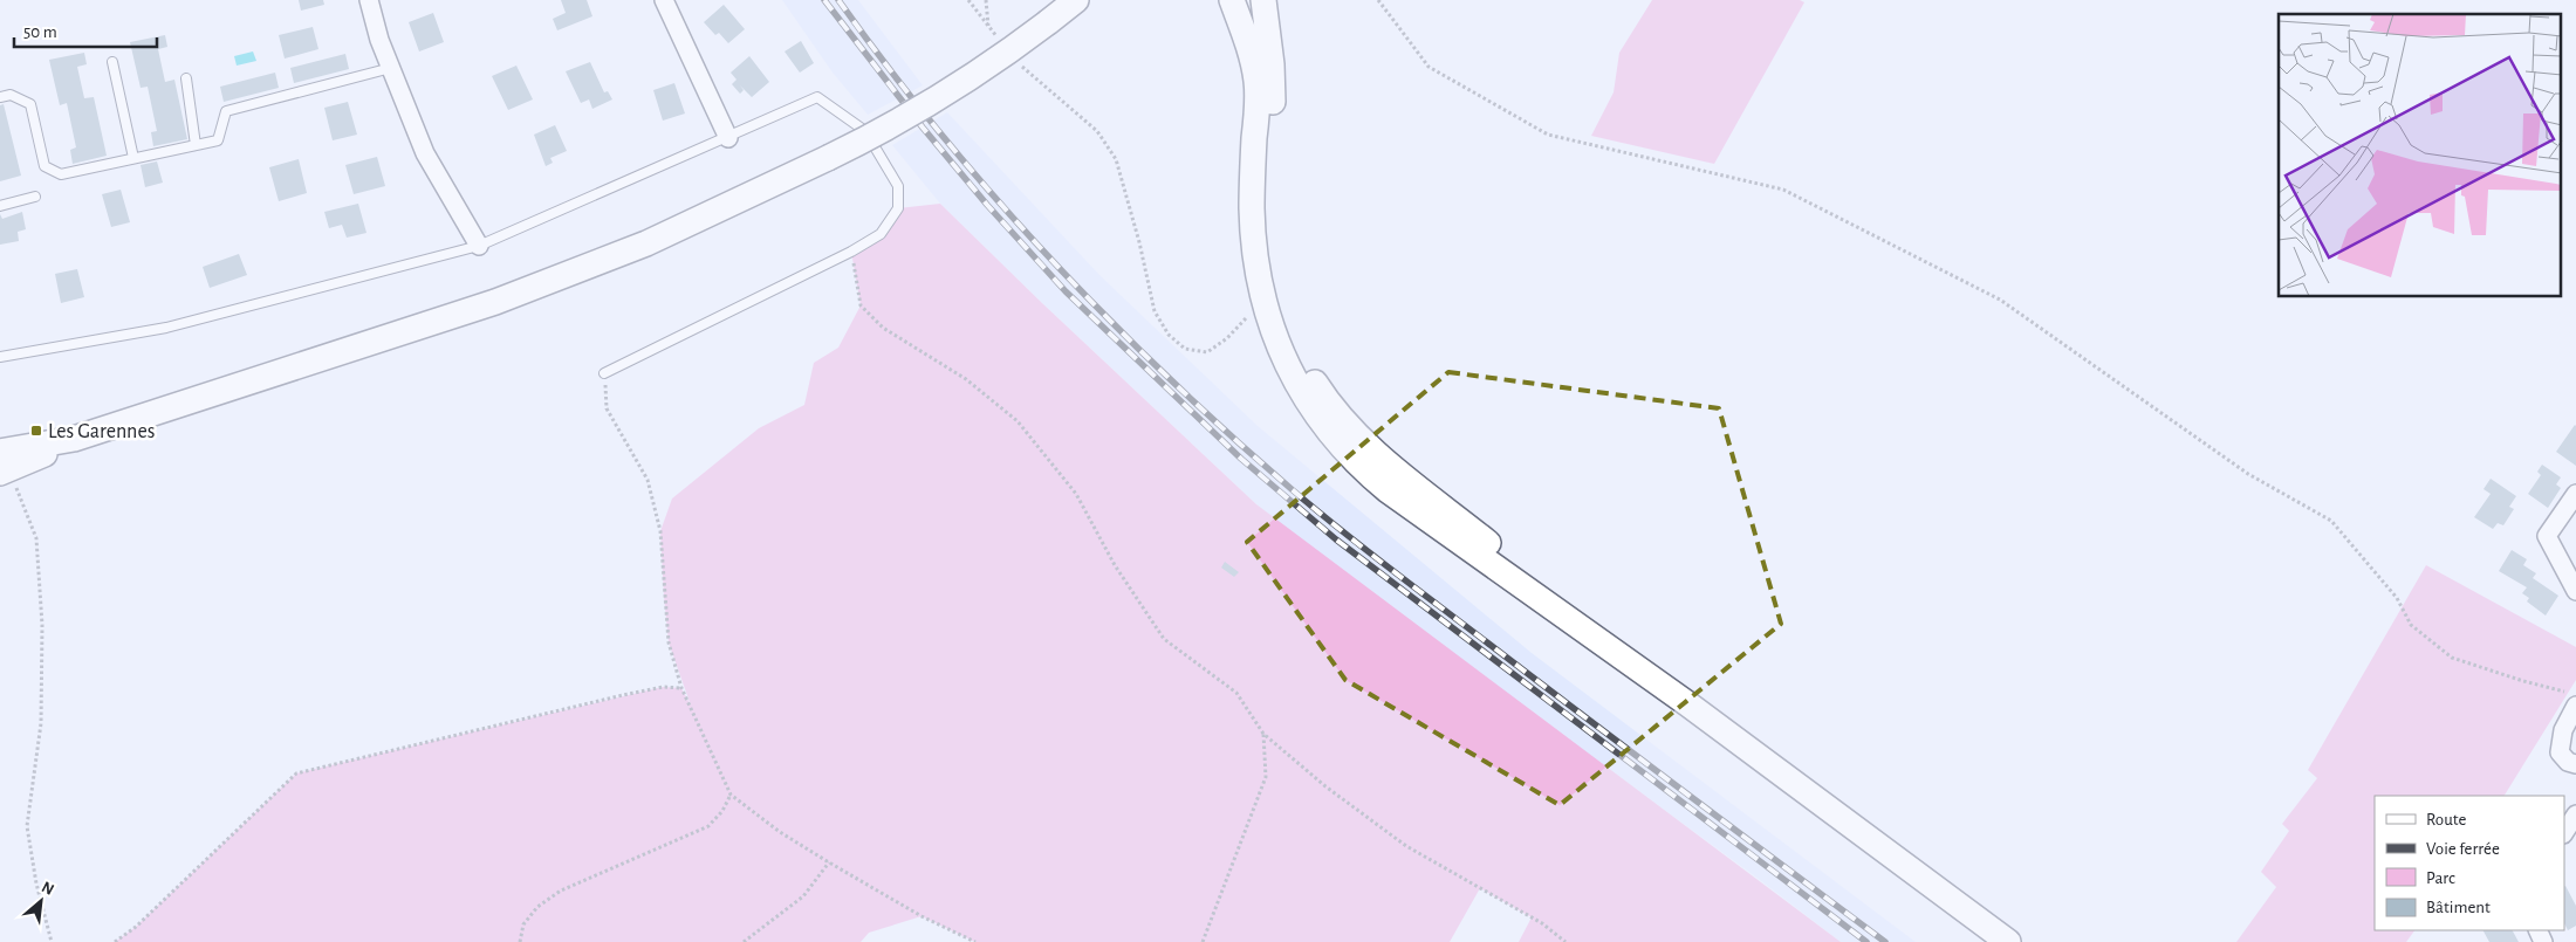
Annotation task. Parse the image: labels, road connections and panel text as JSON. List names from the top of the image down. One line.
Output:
{"places":{"transit":["Les Garennes"]},"legend":["Route","Voie ferrée","Parc","Bâtiment"],"scale_bar":"50 m","north":"top right"}
